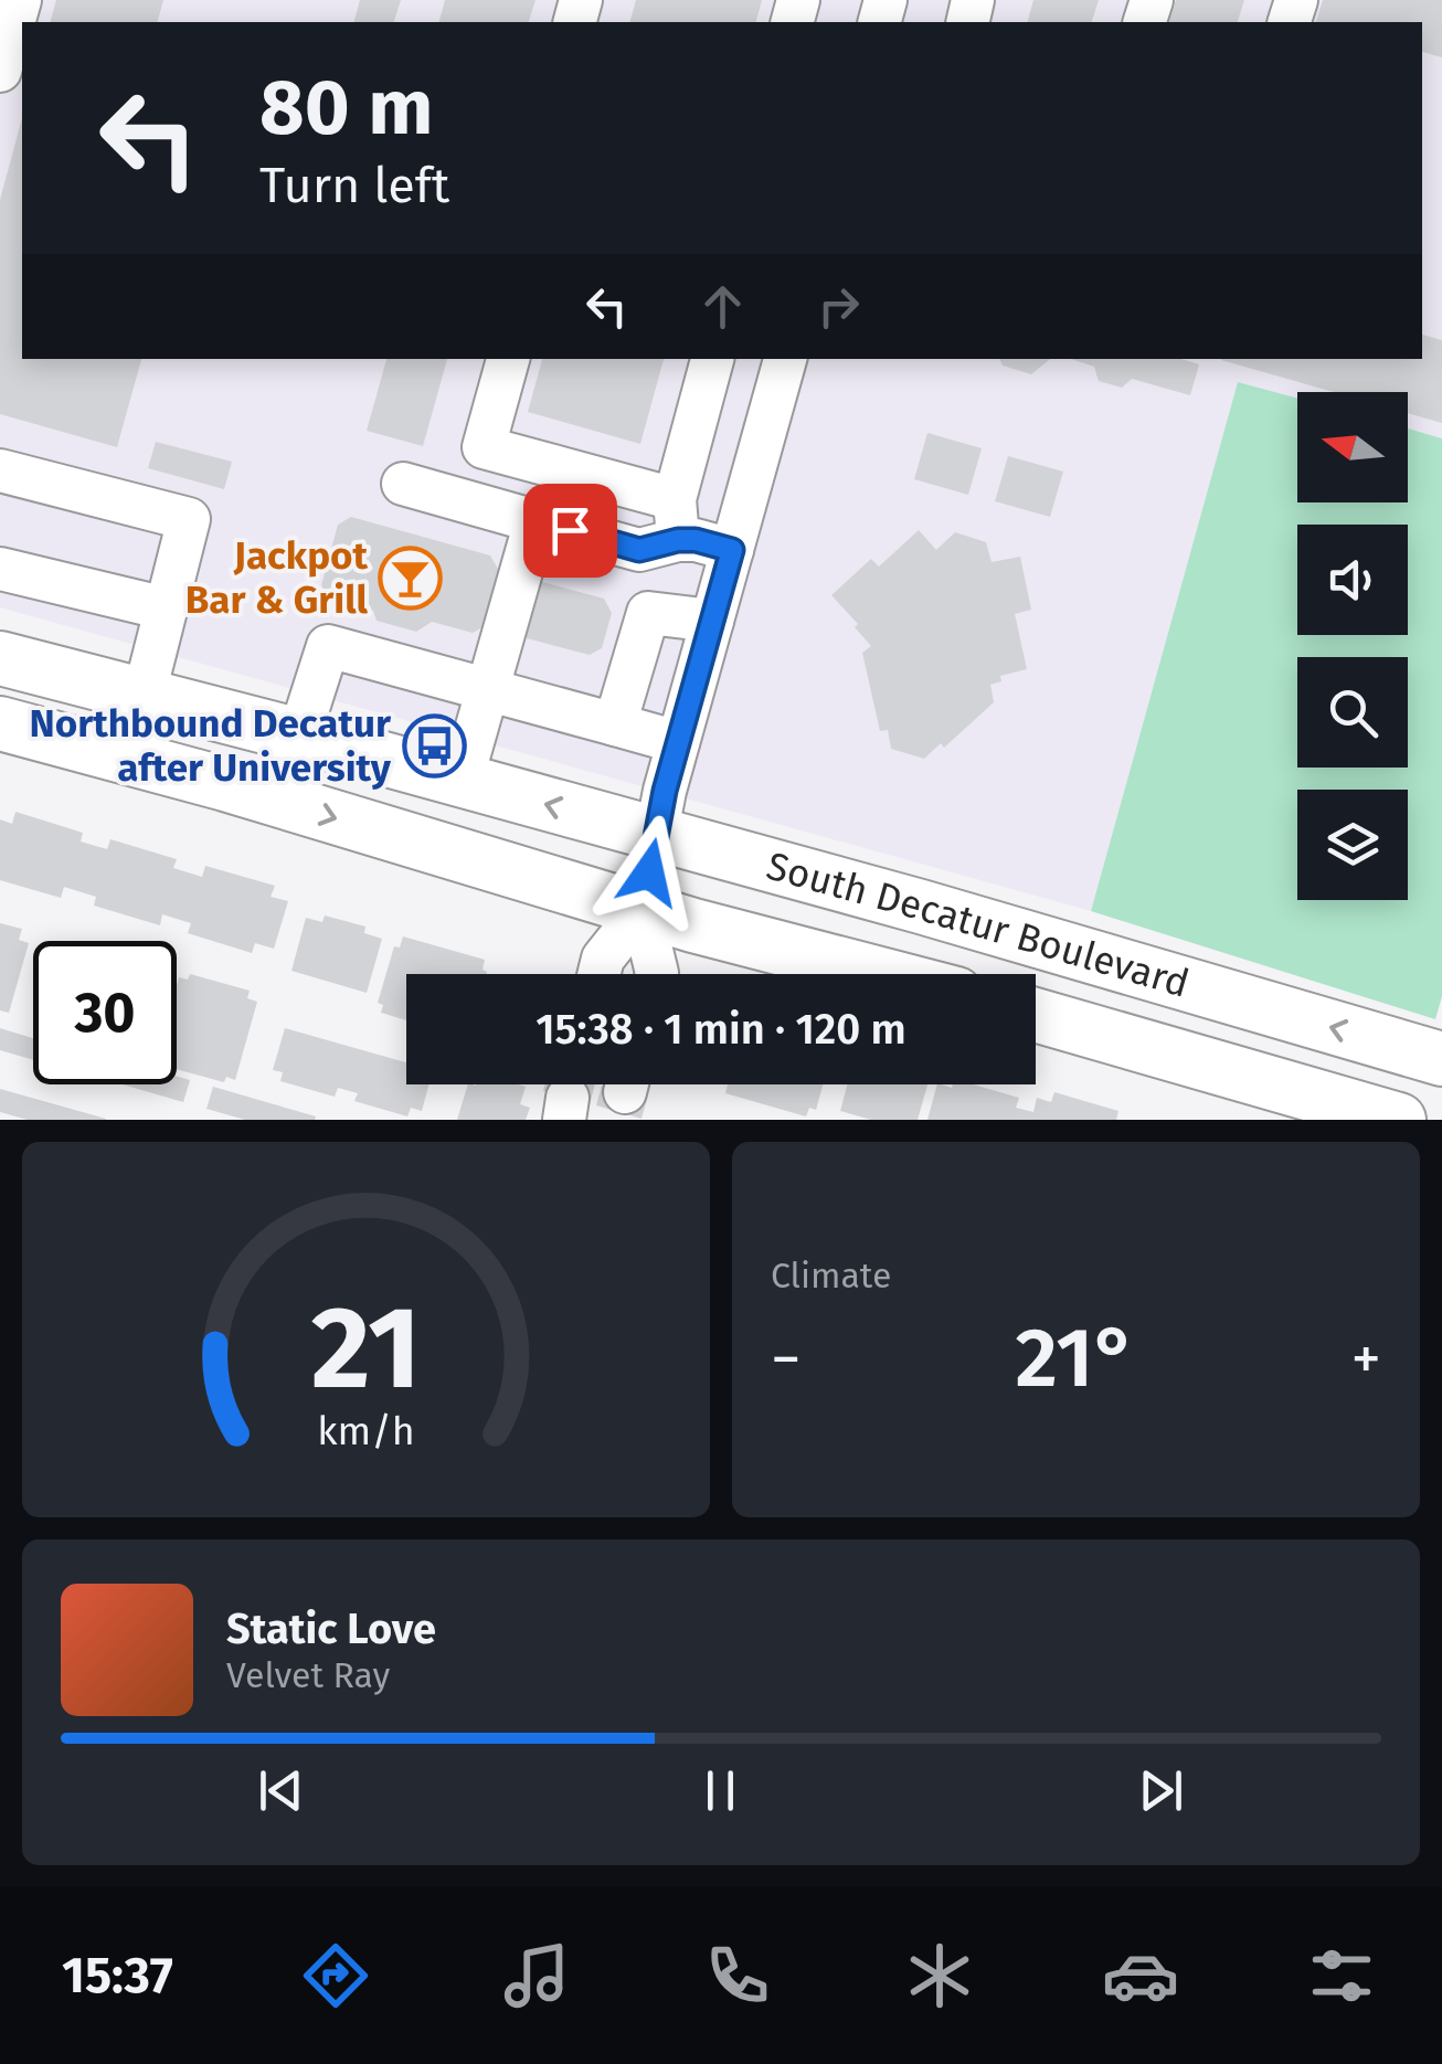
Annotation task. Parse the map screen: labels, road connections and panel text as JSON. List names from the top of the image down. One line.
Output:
{"streets":{"main road":["South Decatur Boulevard"]},"places":{"bar":["Jackpot Bar & Grill"],"bus stop":["Northbound Decatur after University"]},"north":"left","page":{"turn":["80 m","Turn left"],"limit":"30","trip":"15:38 · 1 min · 120 m","tile":"Climate","heat":["−","21°","+"],"song":["Static Love","Velvet Ray"],"tabs":"15:37","gauge":["21","km/h"]}}
